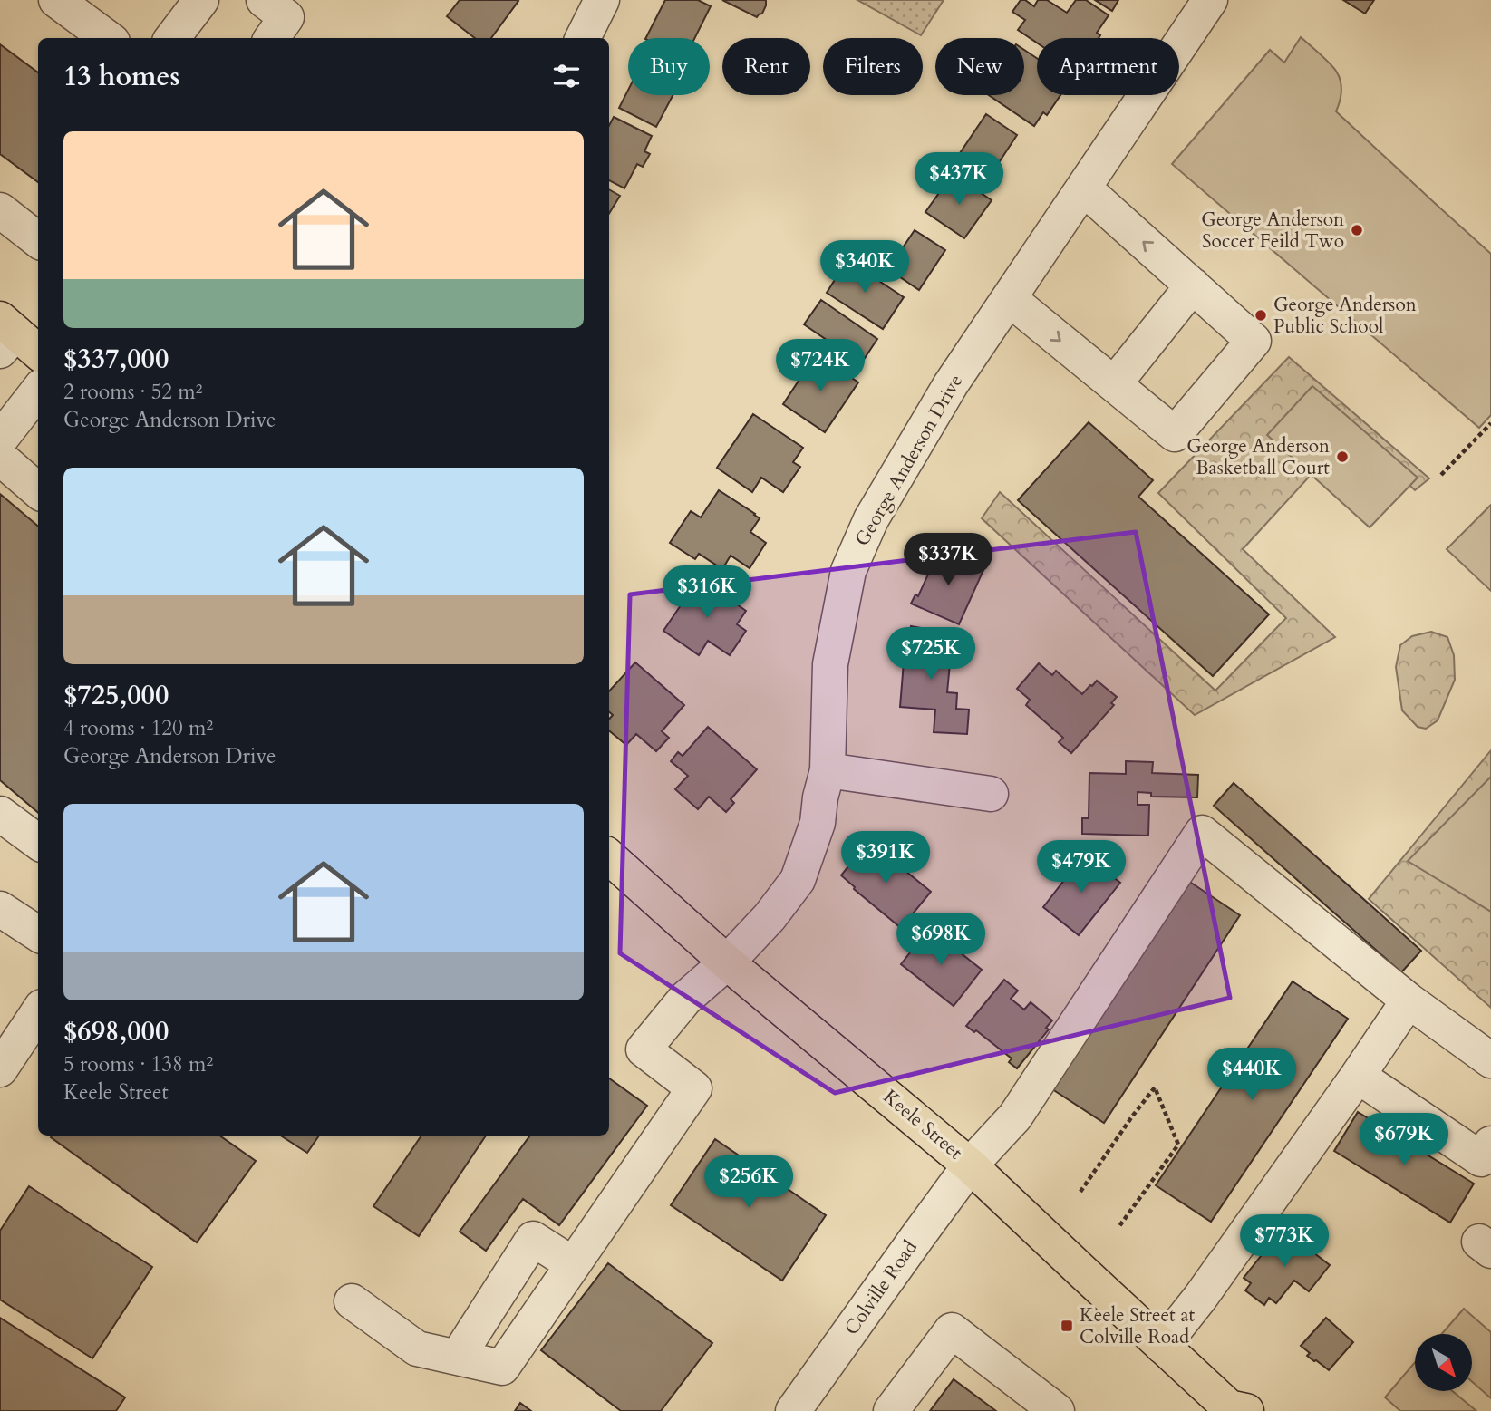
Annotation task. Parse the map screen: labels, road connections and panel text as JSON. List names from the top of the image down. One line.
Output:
{"streets":{"main road":["Keele Street"],"street":["George Anderson Drive","Colville Road"]},"crossings":[["George Anderson Drive","Keele Street"],["Keele Street","Colville Road"]],"places":{"other":["George Anderson Soccer Feild Two","George Anderson Public School","George Anderson Basketball Court"],"transit":["Keele Street at Colville Road"]},"north":"bottom right","page":{"chip":["Buy","Rent","Filters","New","Apartment"],"heading":"13 homes","list":[{"name":"$337,000","note":"2 rooms · 52 m² · George Anderson Drive"},{"name":"$725,000","note":"4 rooms · 120 m² · George Anderson Drive"},{"name":"$698,000","note":"5 rooms · 138 m² · Keele Street"}],"price":["$437K","$340K","$724K","$337K","$316K","$725K","$391K","$479K","$698K","$440K","$679K","$256K","$773K"]}}
